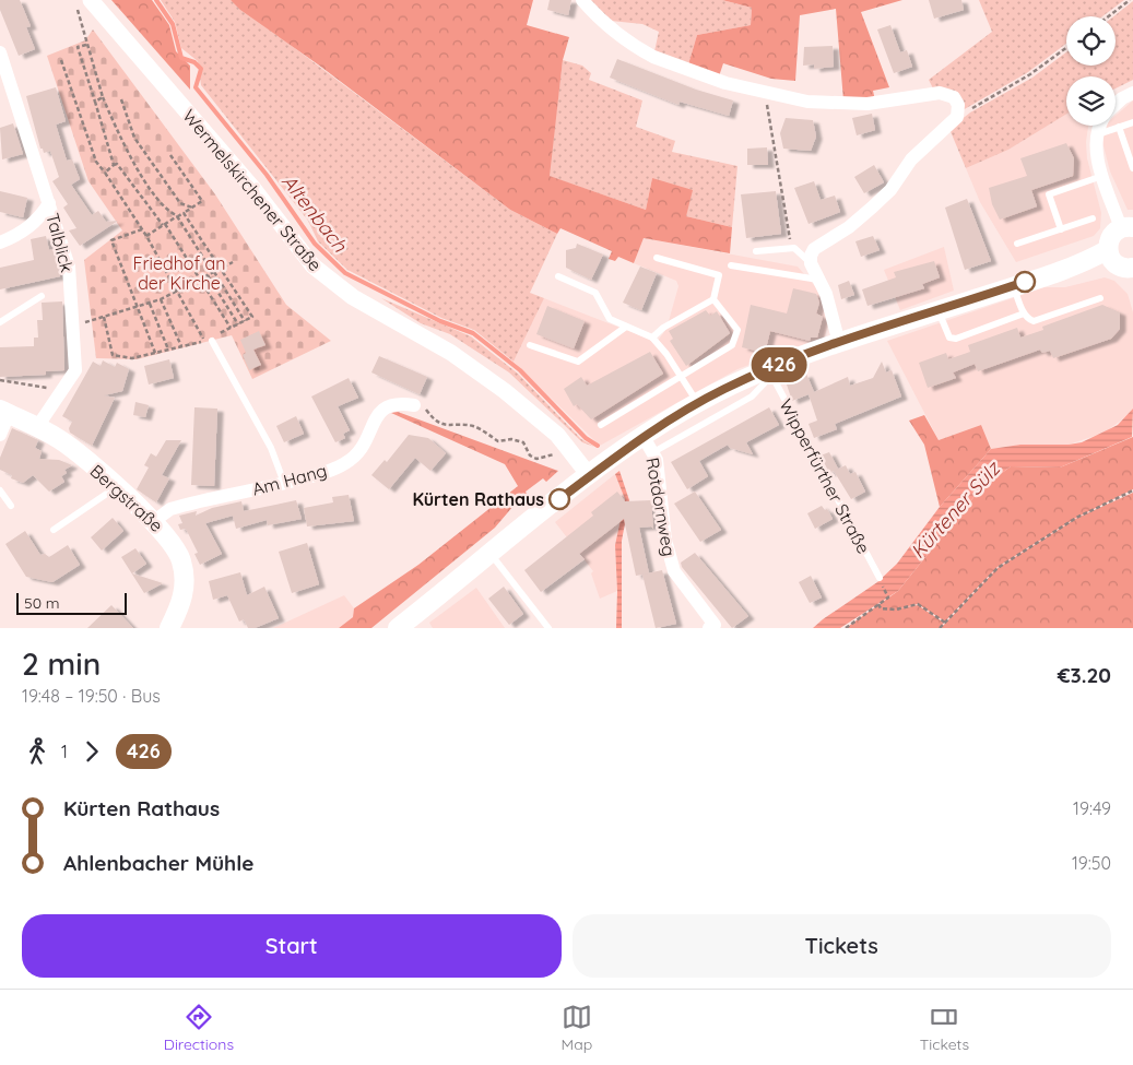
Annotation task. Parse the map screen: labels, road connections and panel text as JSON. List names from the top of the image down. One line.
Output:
{"streets":{"main road":["Wipperfürther Straße","Bergstraße"],"street":["Wermelskirchener Straße","Talblick","Am Hang","Rotdornweg"]},"crossings":[["Wermelskirchener Straße","Wipperfürther Straße"],["Talblick","Bergstraße"],["Wipperfürther Straße","Rotdornweg"],["Am Hang","Bergstraße"]],"water":["Altenbach","Kürtener Sülz"],"parks":["Friedhof an der Kirche"],"places":["Kürten Rathaus"],"lines":["bus line 426"],"scale_bar":"50 m","page":{"on_map":"426","scale":"50 m","heading":["2 min","19:48 – 19:50 · Bus","€3.20"],"legs":["1","426"],"list":[{"name":"Kürten Rathaus","value":"19:49"},{"name":"Ahlenbacher Mühle","value":"19:50"}],"buttons":["Start","Tickets"],"tabs":["Directions","Map","Tickets"]}}
